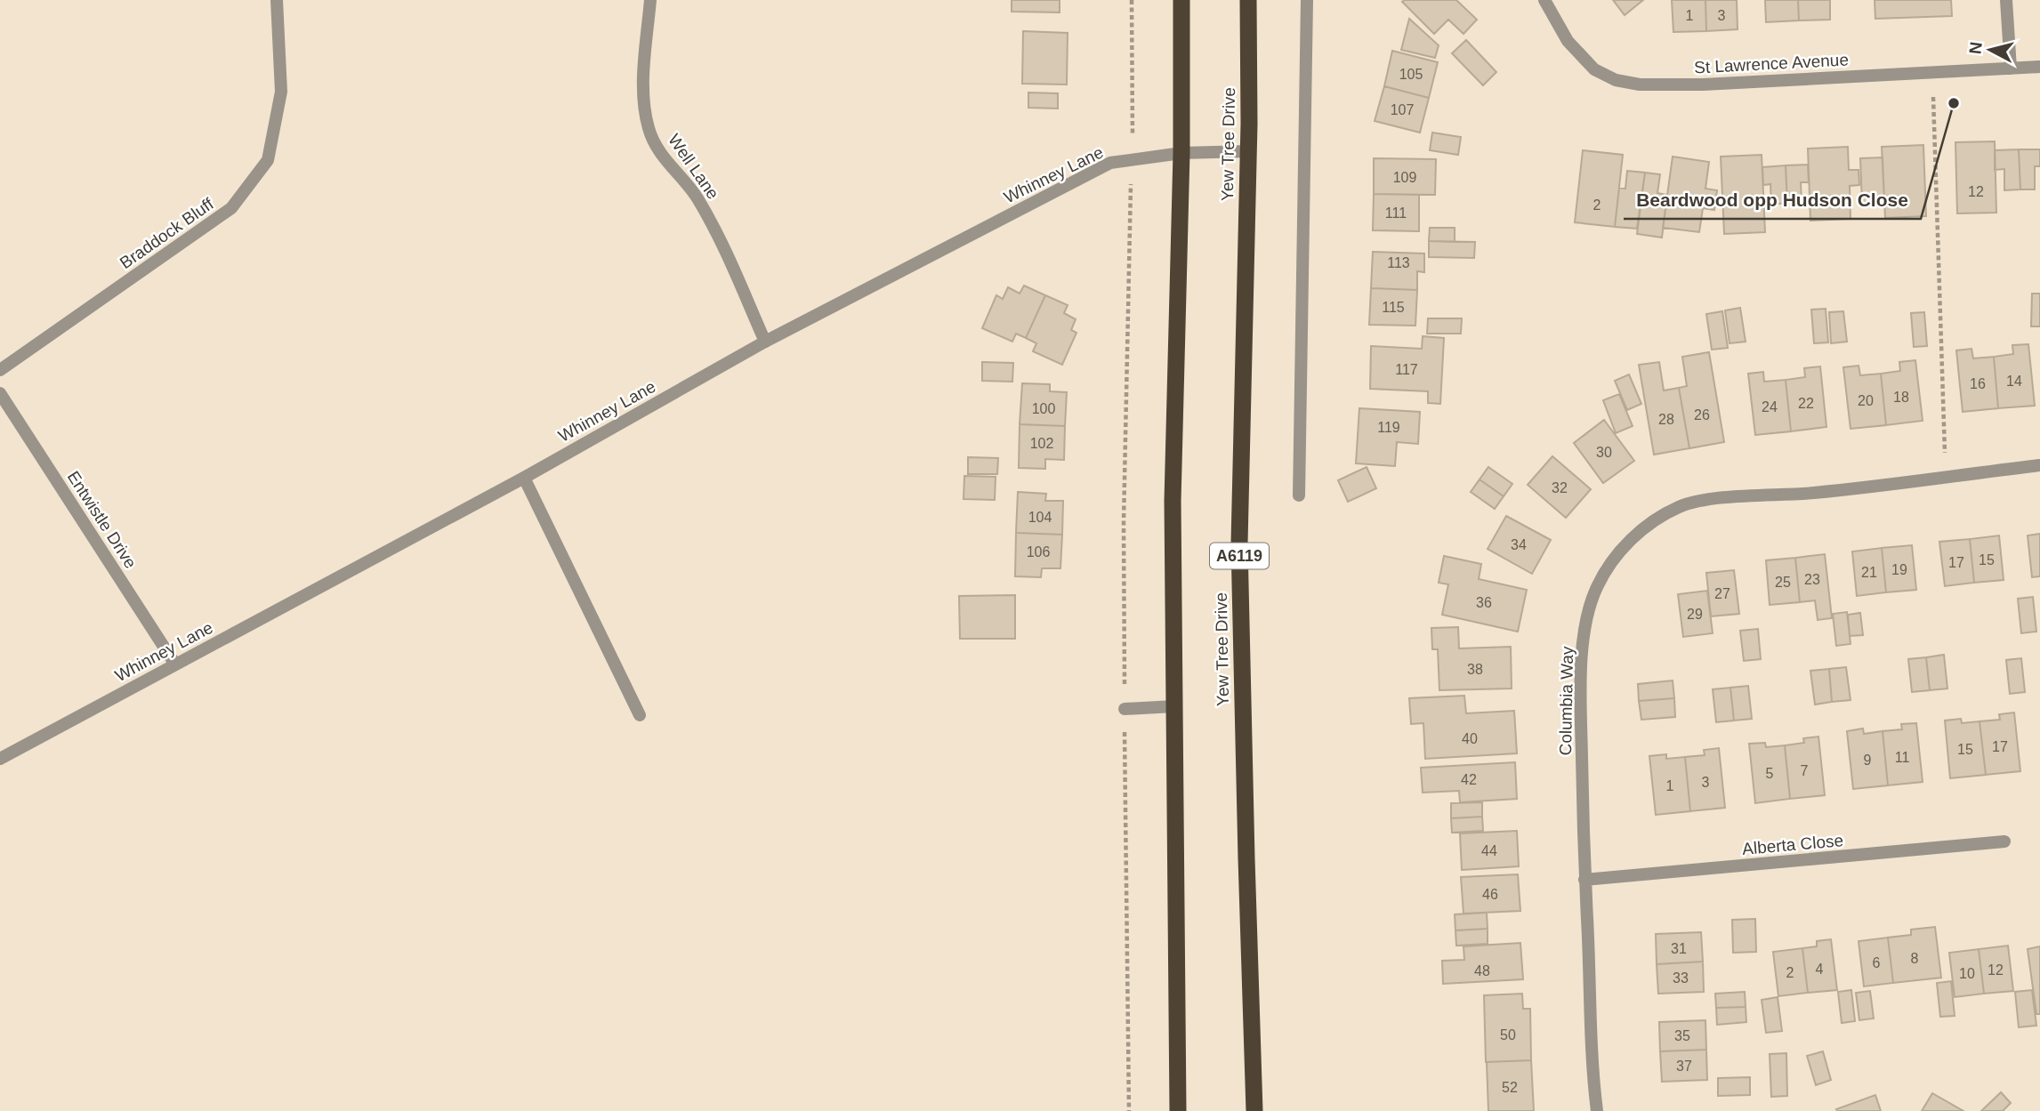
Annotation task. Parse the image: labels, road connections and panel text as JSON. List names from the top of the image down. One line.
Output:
{"streets":{"highway":["Yew Tree Drive","A6119"],"street":["St Lawrence Avenue","Well Lane","Whinney Lane","Braddock Bluff","Entwistle Drive","Columbia Way","Alberta Close"]},"crossings":[["Yew Tree Drive","Whinney Lane"],["Well Lane","Whinney Lane"],["Whinney Lane","Entwistle Drive"],["Columbia Way","Alberta Close"]],"places":["Beardwood opp Hudson Close"],"house_numbers":["1","3","105","107","109","12","2","111","113","115","117","14","16","18","20","22","24","100","26","28","119","102","30","32","104","34","106","15","17","19","21","23","25","27","36","29","38","40","17","15","11","9","7","5","42","3","1","44","46","31","8","6","4","12","48","2","10","33","50","35","37","52"],"north":"left"}
